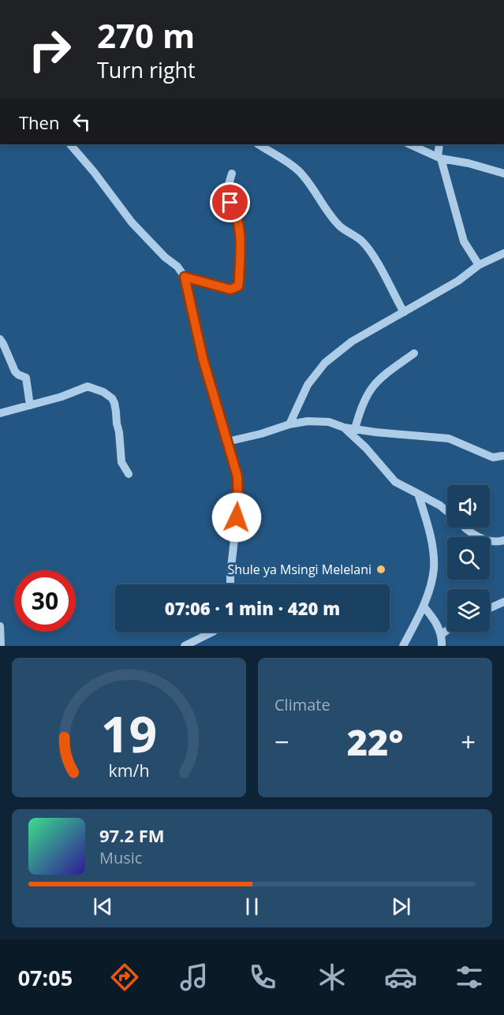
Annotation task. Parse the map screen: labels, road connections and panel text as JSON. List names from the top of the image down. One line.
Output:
{"places":["Shule ya Msingi Melelani"],"page":{"turn":["270 m","Turn right"],"then":"Then","limit":"30","trip":"07:06 · 1 min · 420 m","tile":"Climate","heat":["−","22°","+"],"song":["97.2 FM","Music"],"tabs":"07:05","gauge":["19","km/h"]}}
